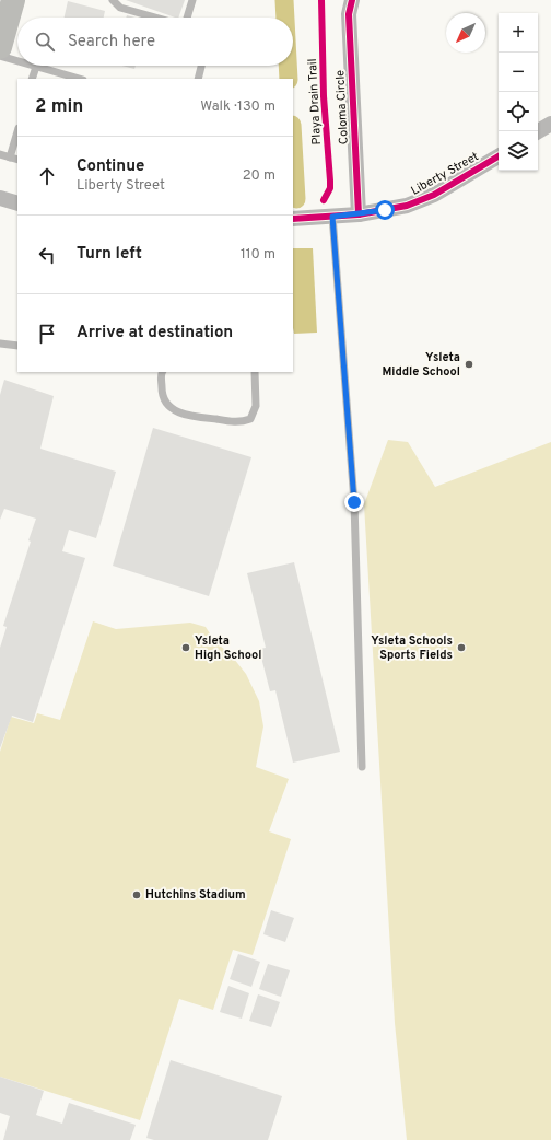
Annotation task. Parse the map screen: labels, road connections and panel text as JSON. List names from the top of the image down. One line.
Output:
{"streets":{"street":["Coloma Circle","Liberty Street"],"cycle path":["Playa Drain Trail"]},"crossings":[["Coloma Circle","Liberty Street"]],"places":["Ysleta Middle School","Ysleta High School","Ysleta Schools Sports Fields","Hutchins Stadium"],"north":"bottom left","page":{"map_buttons":["+","−"],"search":"Search here","heading":["2 min","Walk · 130 m"],"list":[["Continue","Liberty Street","20 m"],["Turn left","110 m"],"Arrive at destination"]}}
